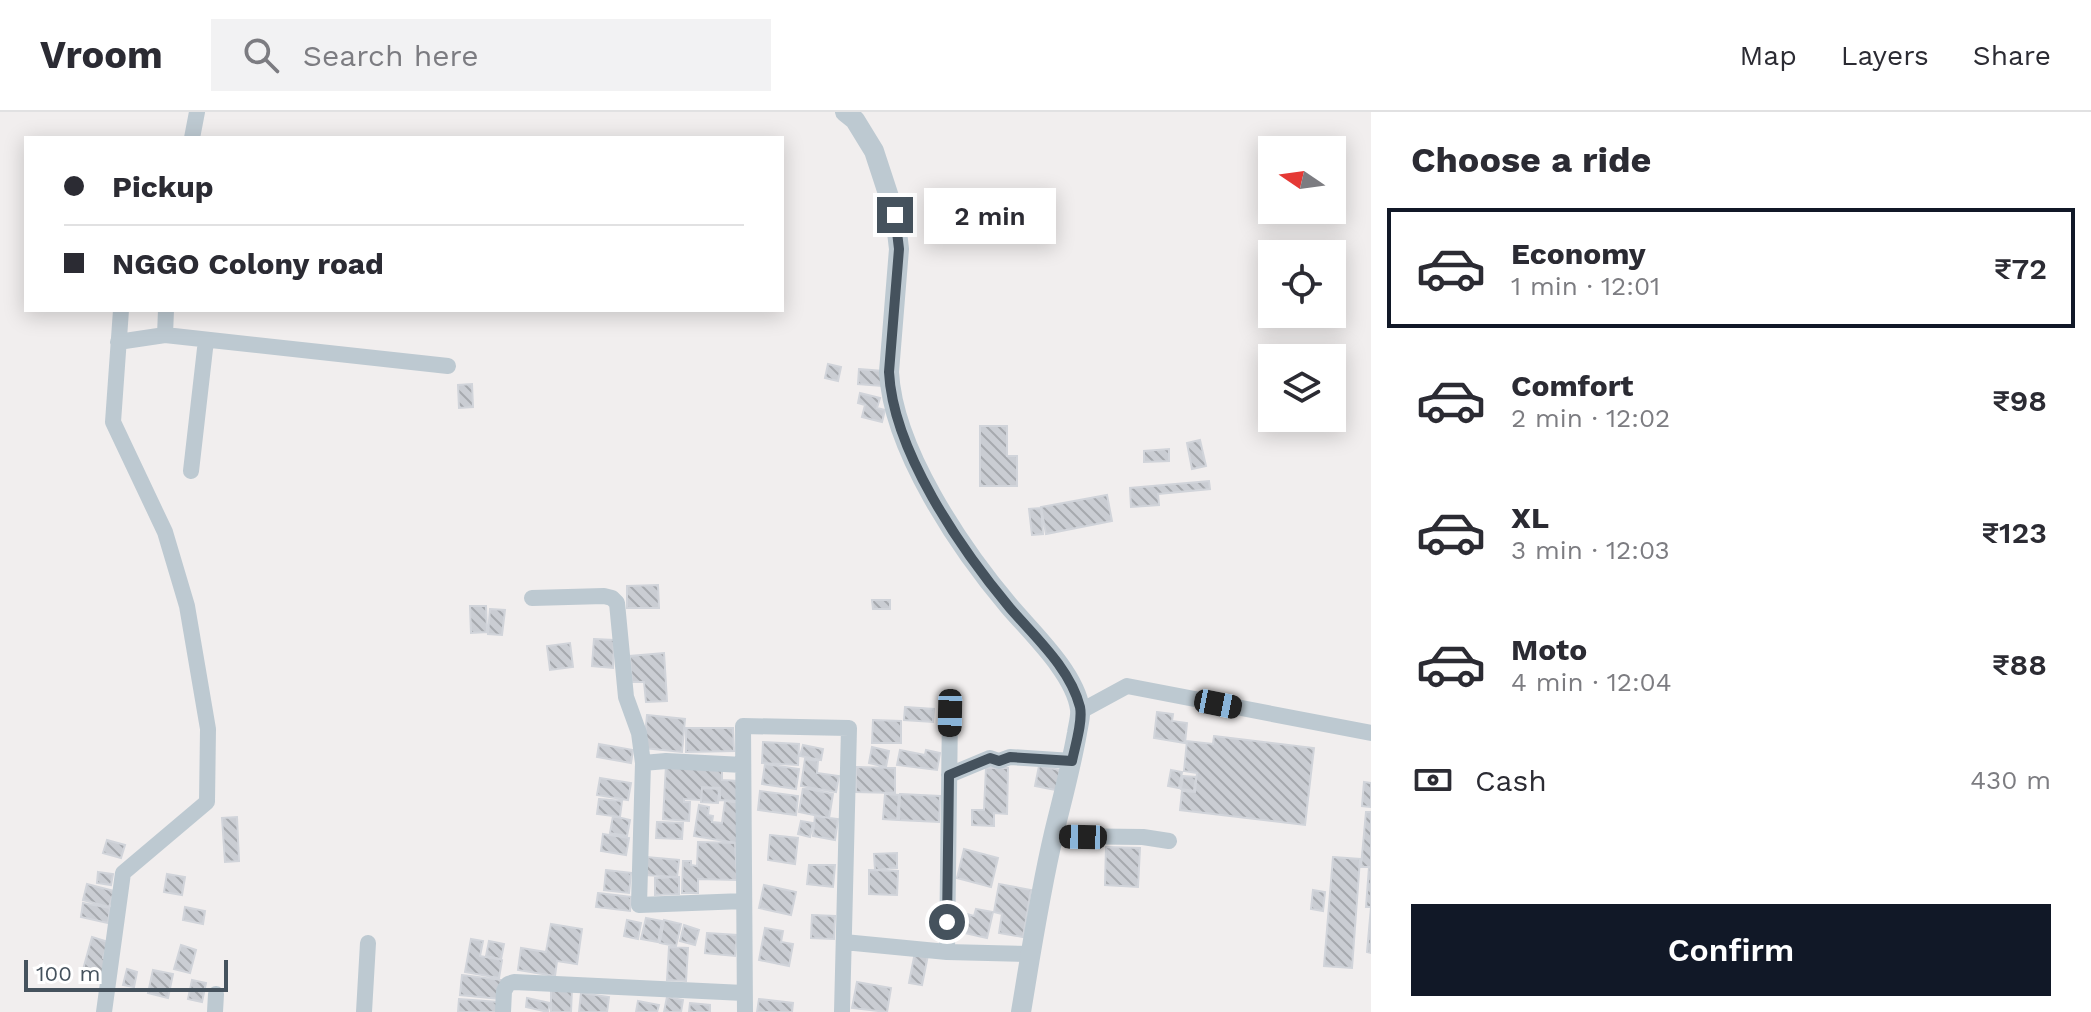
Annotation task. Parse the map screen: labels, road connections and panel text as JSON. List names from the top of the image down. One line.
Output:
{"scale_bar":"100 m","north":"left","page":{"header":"Vroom","search":"Search here","nav":["Map","Layers","Share"],"heading":"Choose a ride","banner":["Pickup","NGGO Colony road"],"bubble":"2 min","list":[{"name":"Economy","note":"1 min · 12:01","value":"₹72"},{"name":"Comfort","note":"2 min · 12:02","value":"₹98"},{"name":"XL","note":"3 min · 12:03","value":"₹123"},{"name":"Moto","note":"4 min · 12:04","value":"₹88"}],"pay":["Cash","430 m"],"buttons":"Confirm","scale":"100 m"}}
